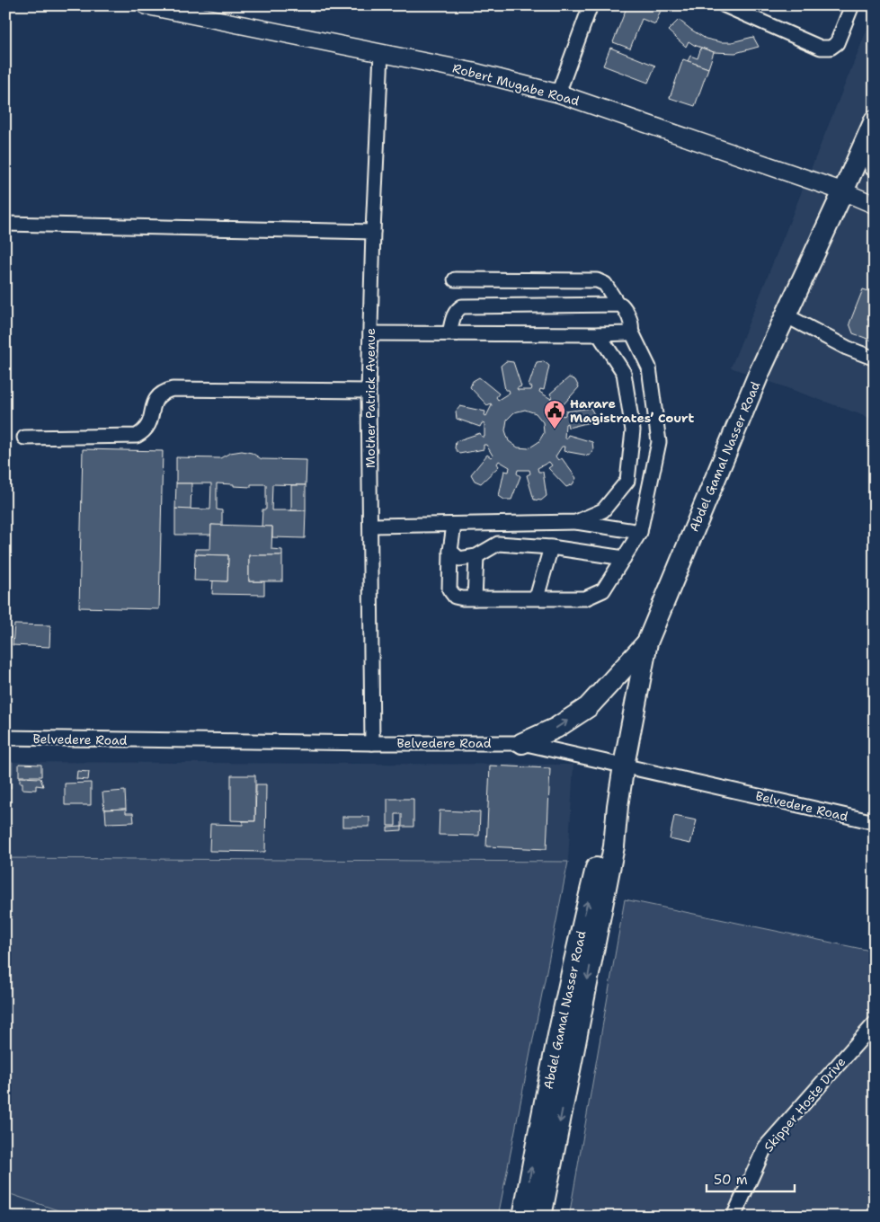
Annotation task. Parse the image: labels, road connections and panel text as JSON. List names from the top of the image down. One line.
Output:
{"streets":{"highway":["Abdel Gamal Nasser Road"],"main road":["Robert Mugabe Road"],"street":["Mother Patrick Avenue","Belvedere Road","Skipper Hoste Drive"]},"crossings":[["Robert Mugabe Road","Mother Patrick Avenue"],["Robert Mugabe Road","Abdel Gamal Nasser Road"],["Mother Patrick Avenue","Belvedere Road"],["Abdel Gamal Nasser Road","Belvedere Road"]],"places":{"public building":["Harare Magistrates’ Court"]},"scale_bar":"50 m"}
